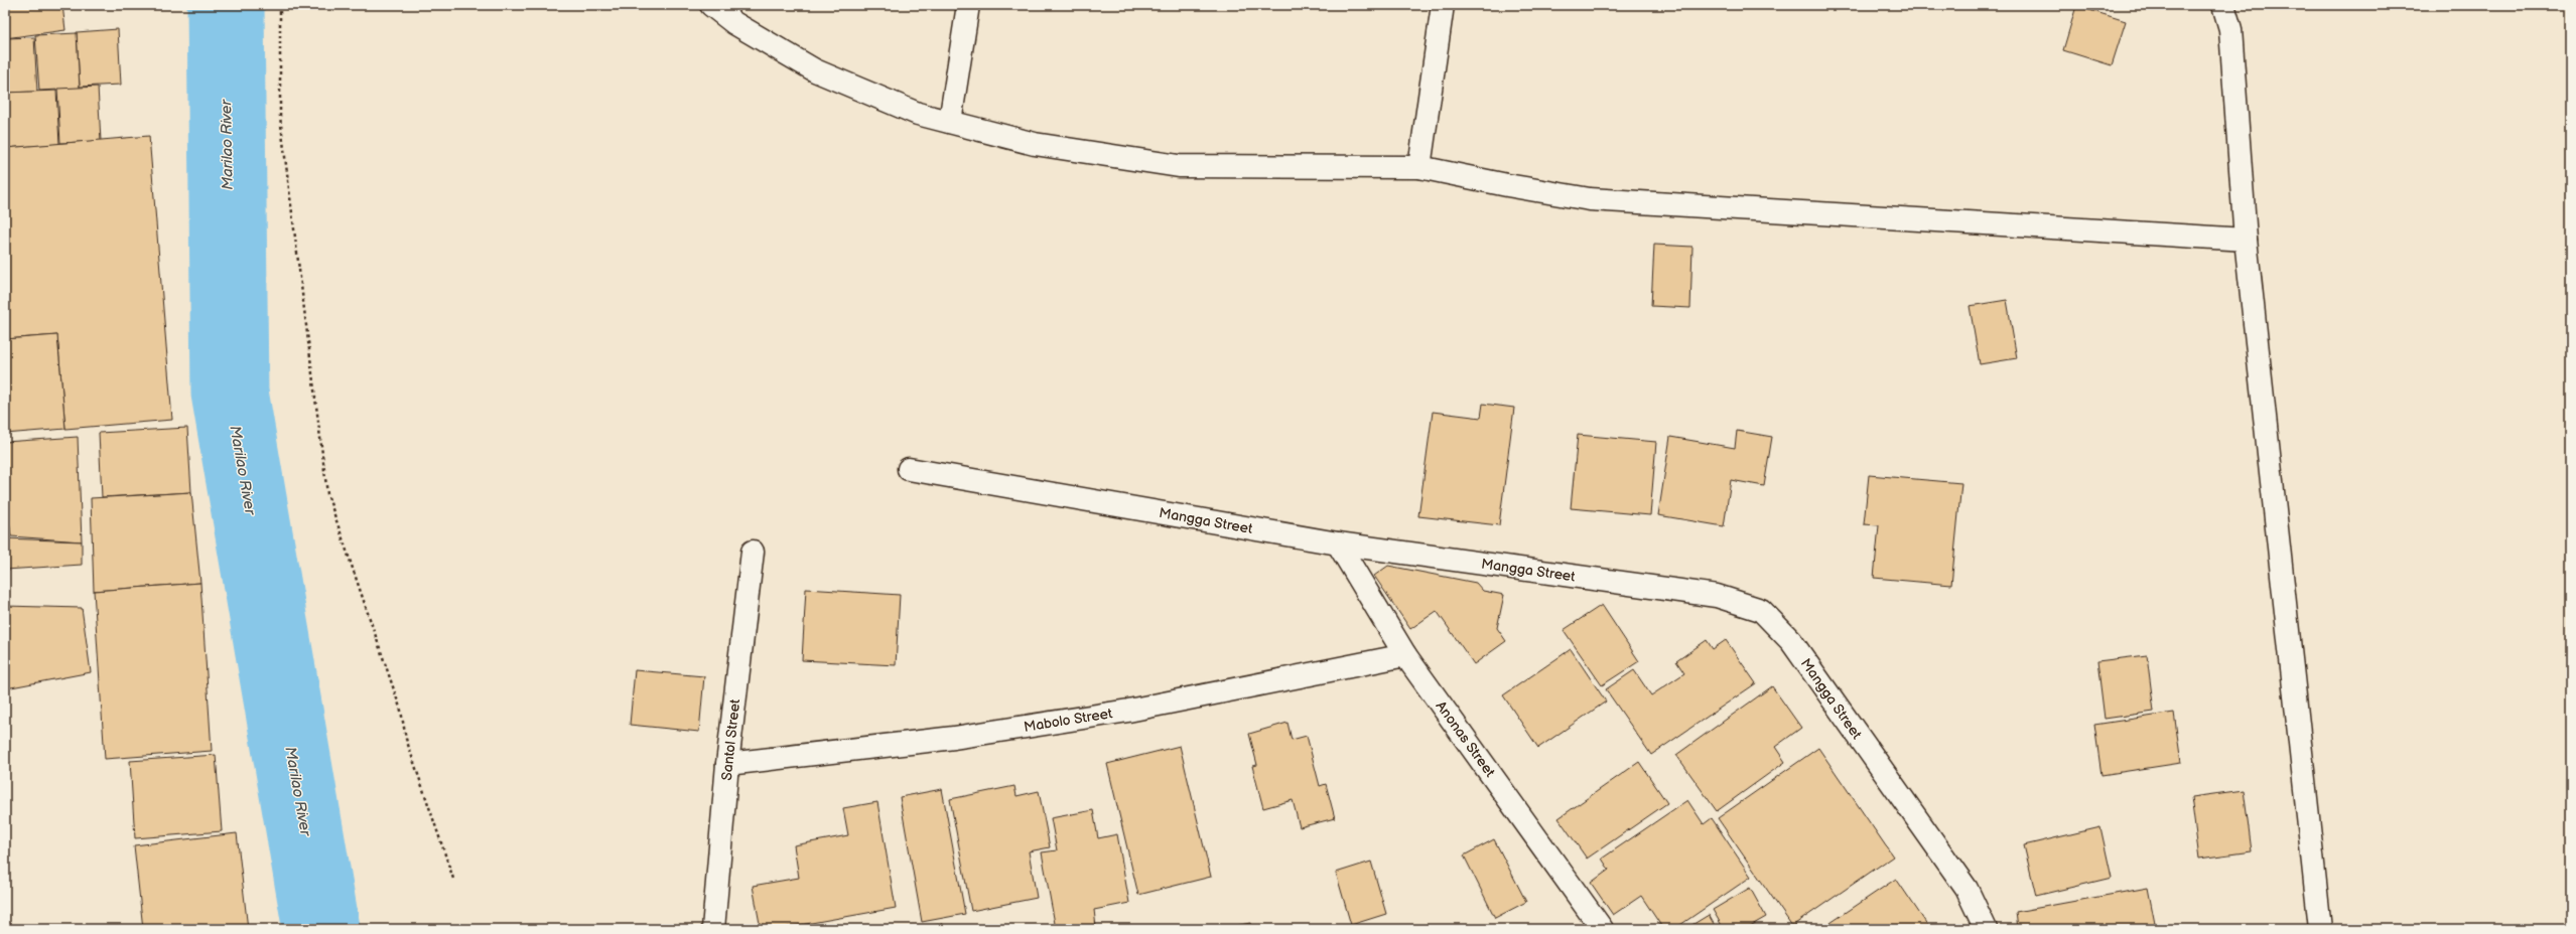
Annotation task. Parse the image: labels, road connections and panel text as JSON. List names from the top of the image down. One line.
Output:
{"streets":{"street":["Mangga Street","Mabolo Street","Anonas Street","Santol Street"]},"crossings":[["Mangga Street","Anonas Street"],["Mabolo Street","Anonas Street"],["Mabolo Street","Santol Street"]],"water":["Marilao River"]}
